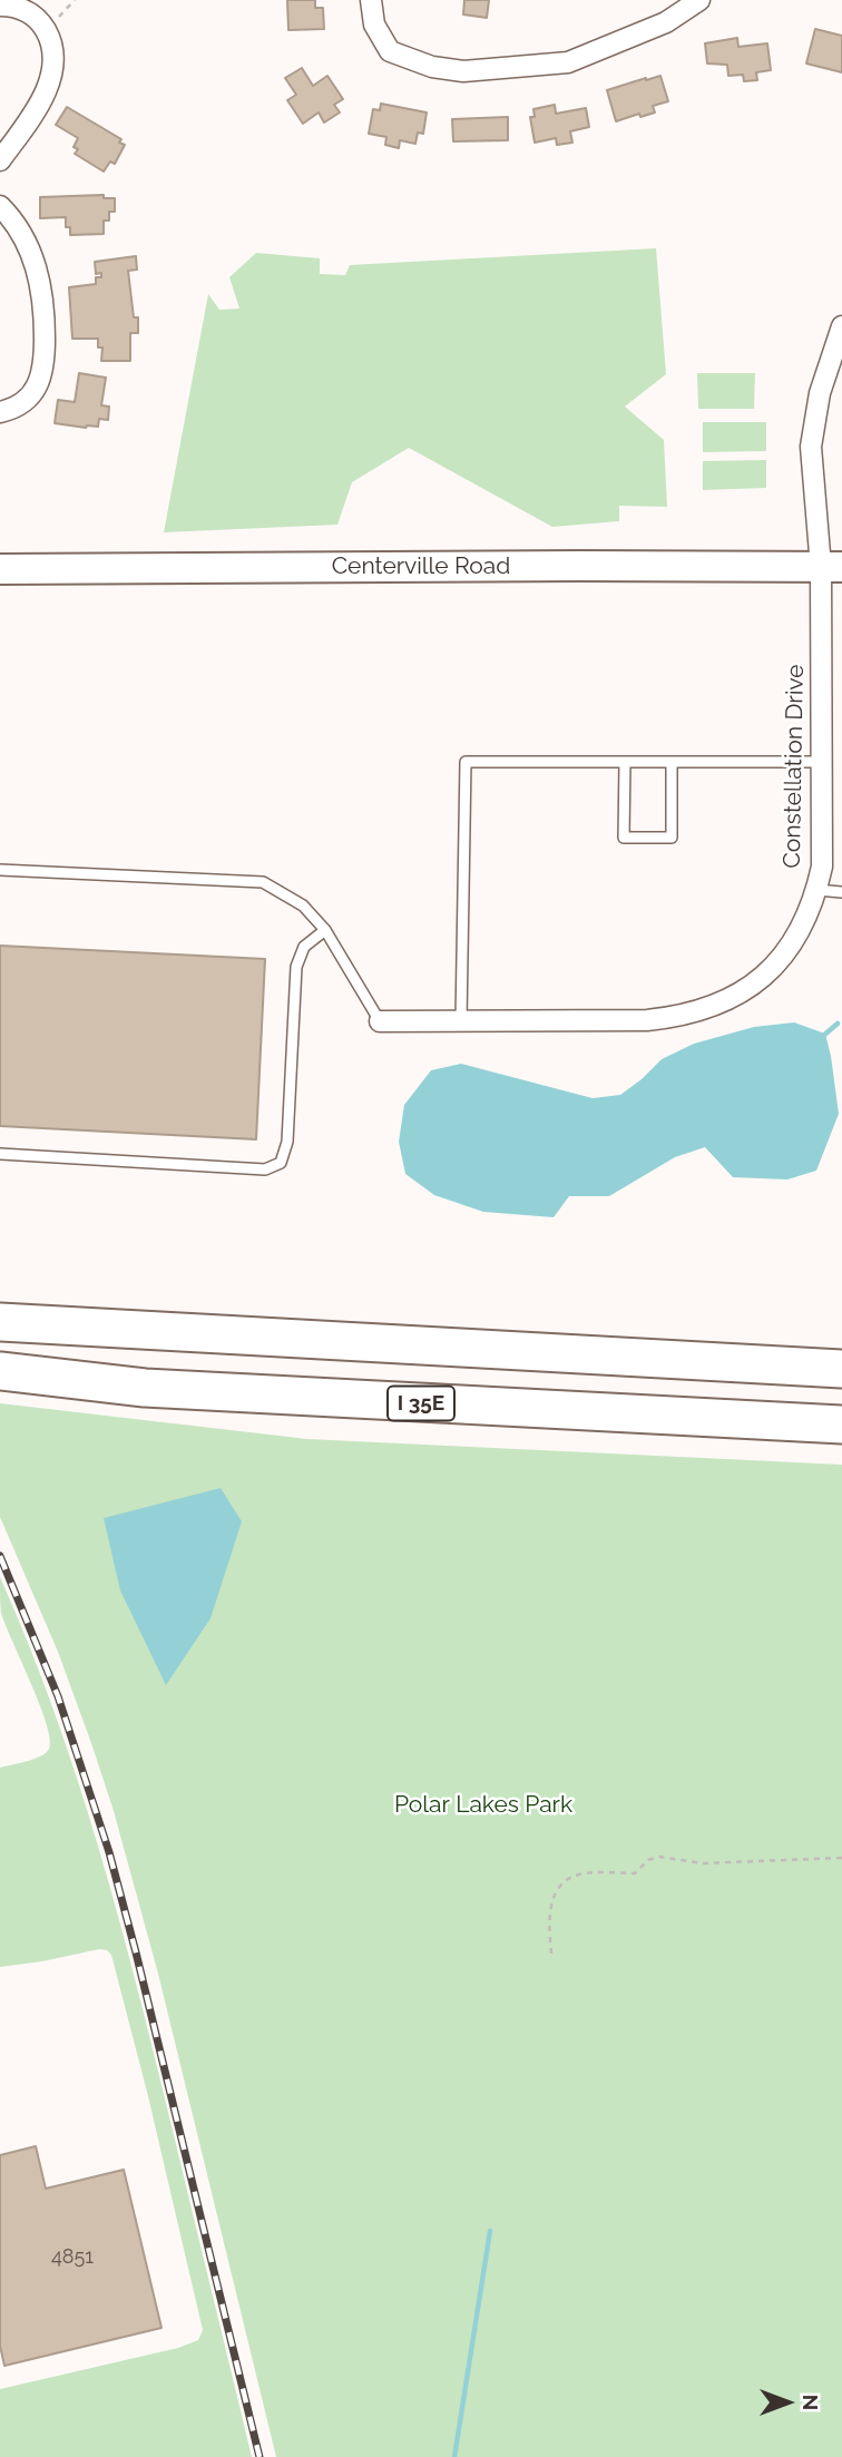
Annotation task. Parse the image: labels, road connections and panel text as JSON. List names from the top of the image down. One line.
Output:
{"streets":{"highway":["I 35E"],"main road":["Centerville Road"],"street":["Constellation Drive"]},"crossings":[["Centerville Road","Constellation Drive"]],"parks":["Polar Lakes Park"],"house_numbers":["4851"],"north":"right"}
